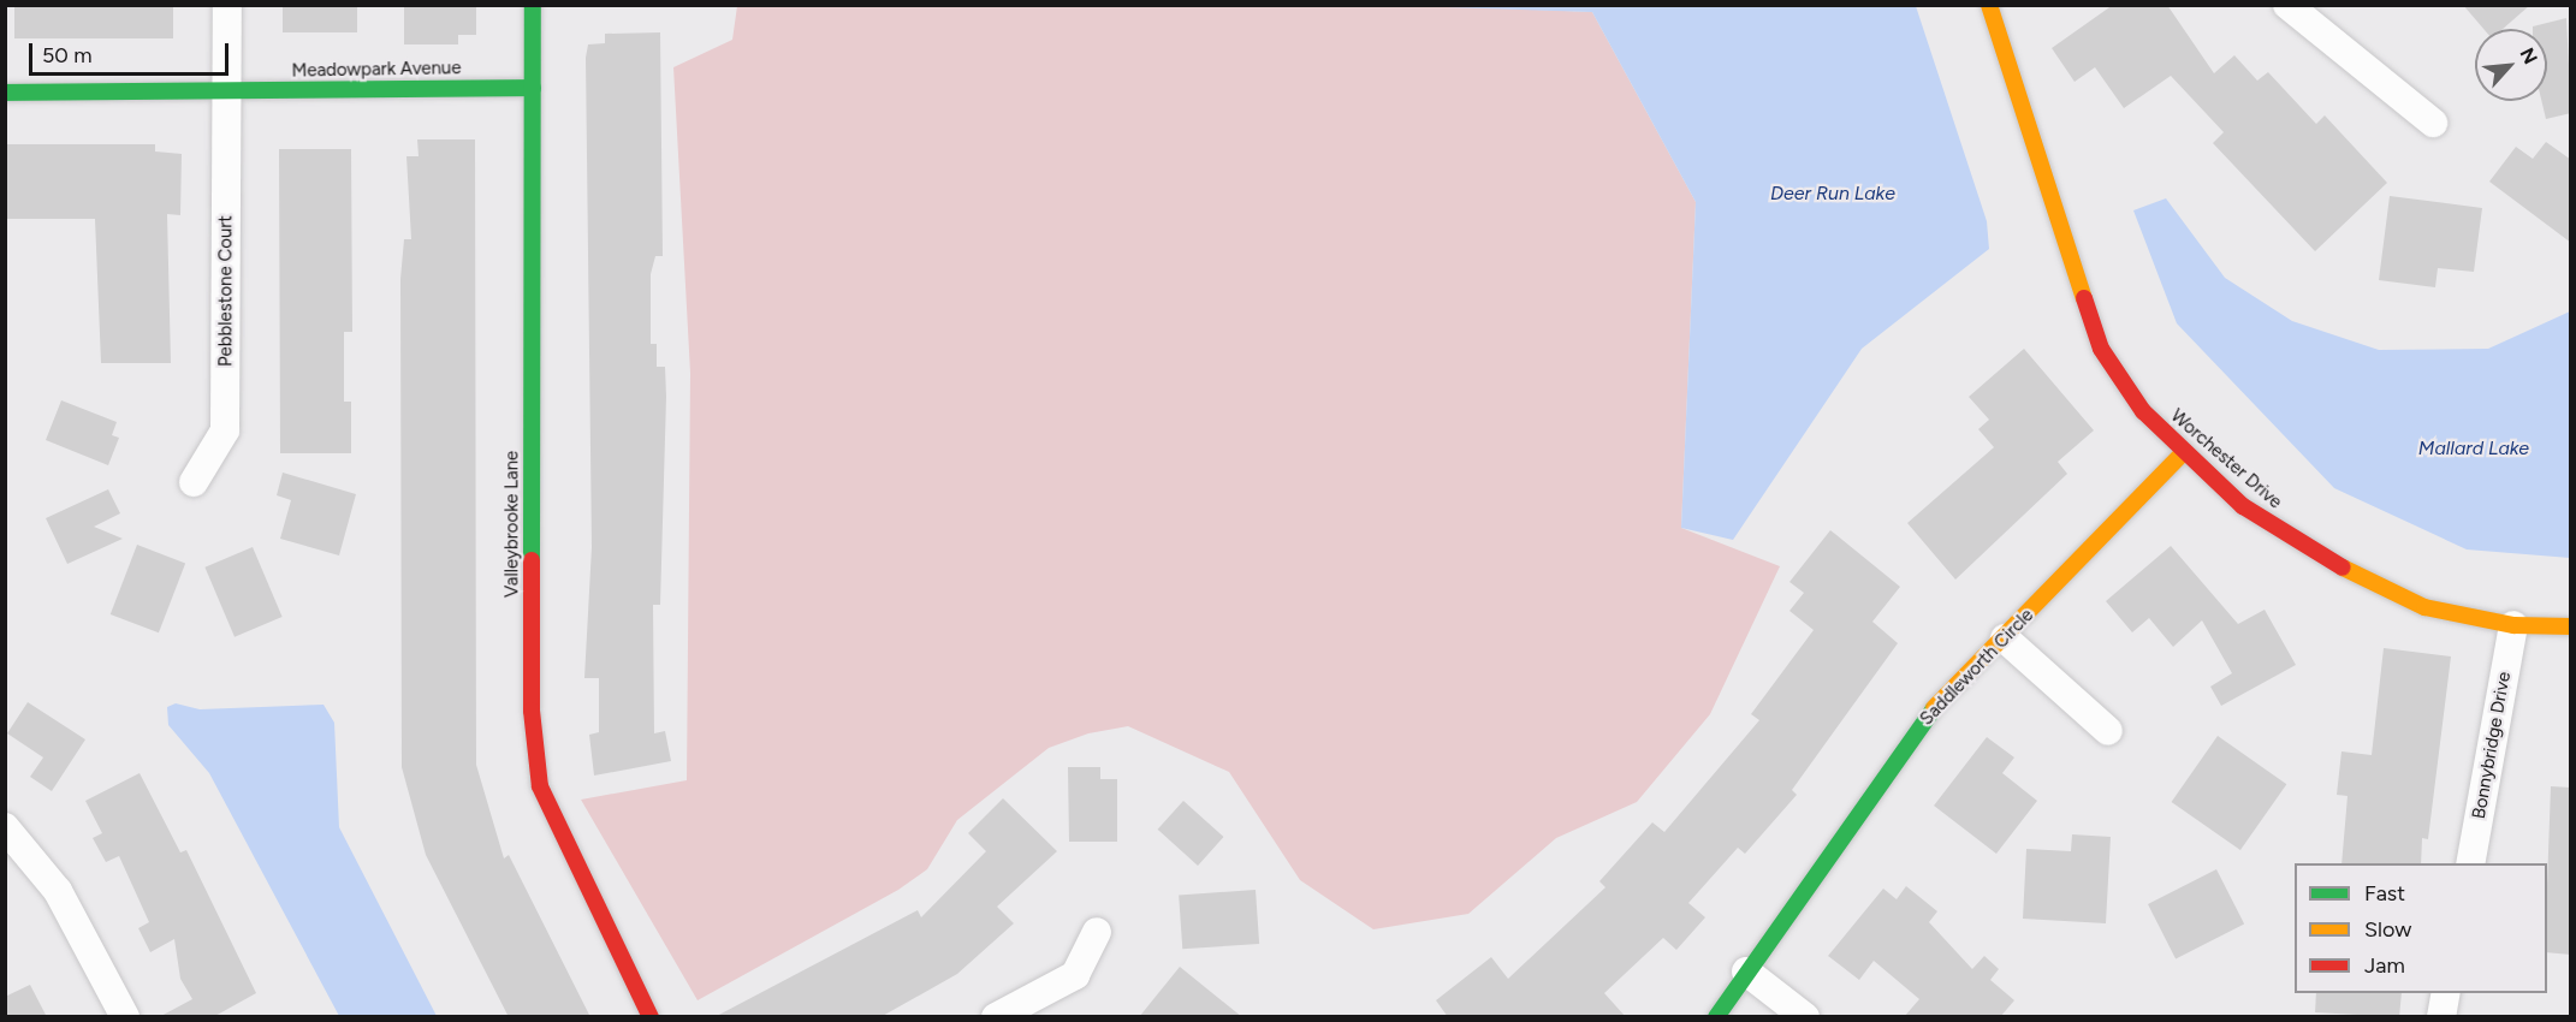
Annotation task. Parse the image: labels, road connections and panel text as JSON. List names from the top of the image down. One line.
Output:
{"streets":{"street":["Meadowpark Avenue","Pebblestone Court","Worchester Drive","Valleybrooke Lane","Saddleworth Circle","Bonnybridge Drive"]},"crossings":[["Meadowpark Avenue","Pebblestone Court"],["Meadowpark Avenue","Valleybrooke Lane"],["Worchester Drive","Saddleworth Circle"],["Worchester Drive","Bonnybridge Drive"]],"water":["Deer Run Lake","Mallard Lake"],"legend":["Fast","Slow","Jam"],"scale_bar":"50 m","north":"top right"}
